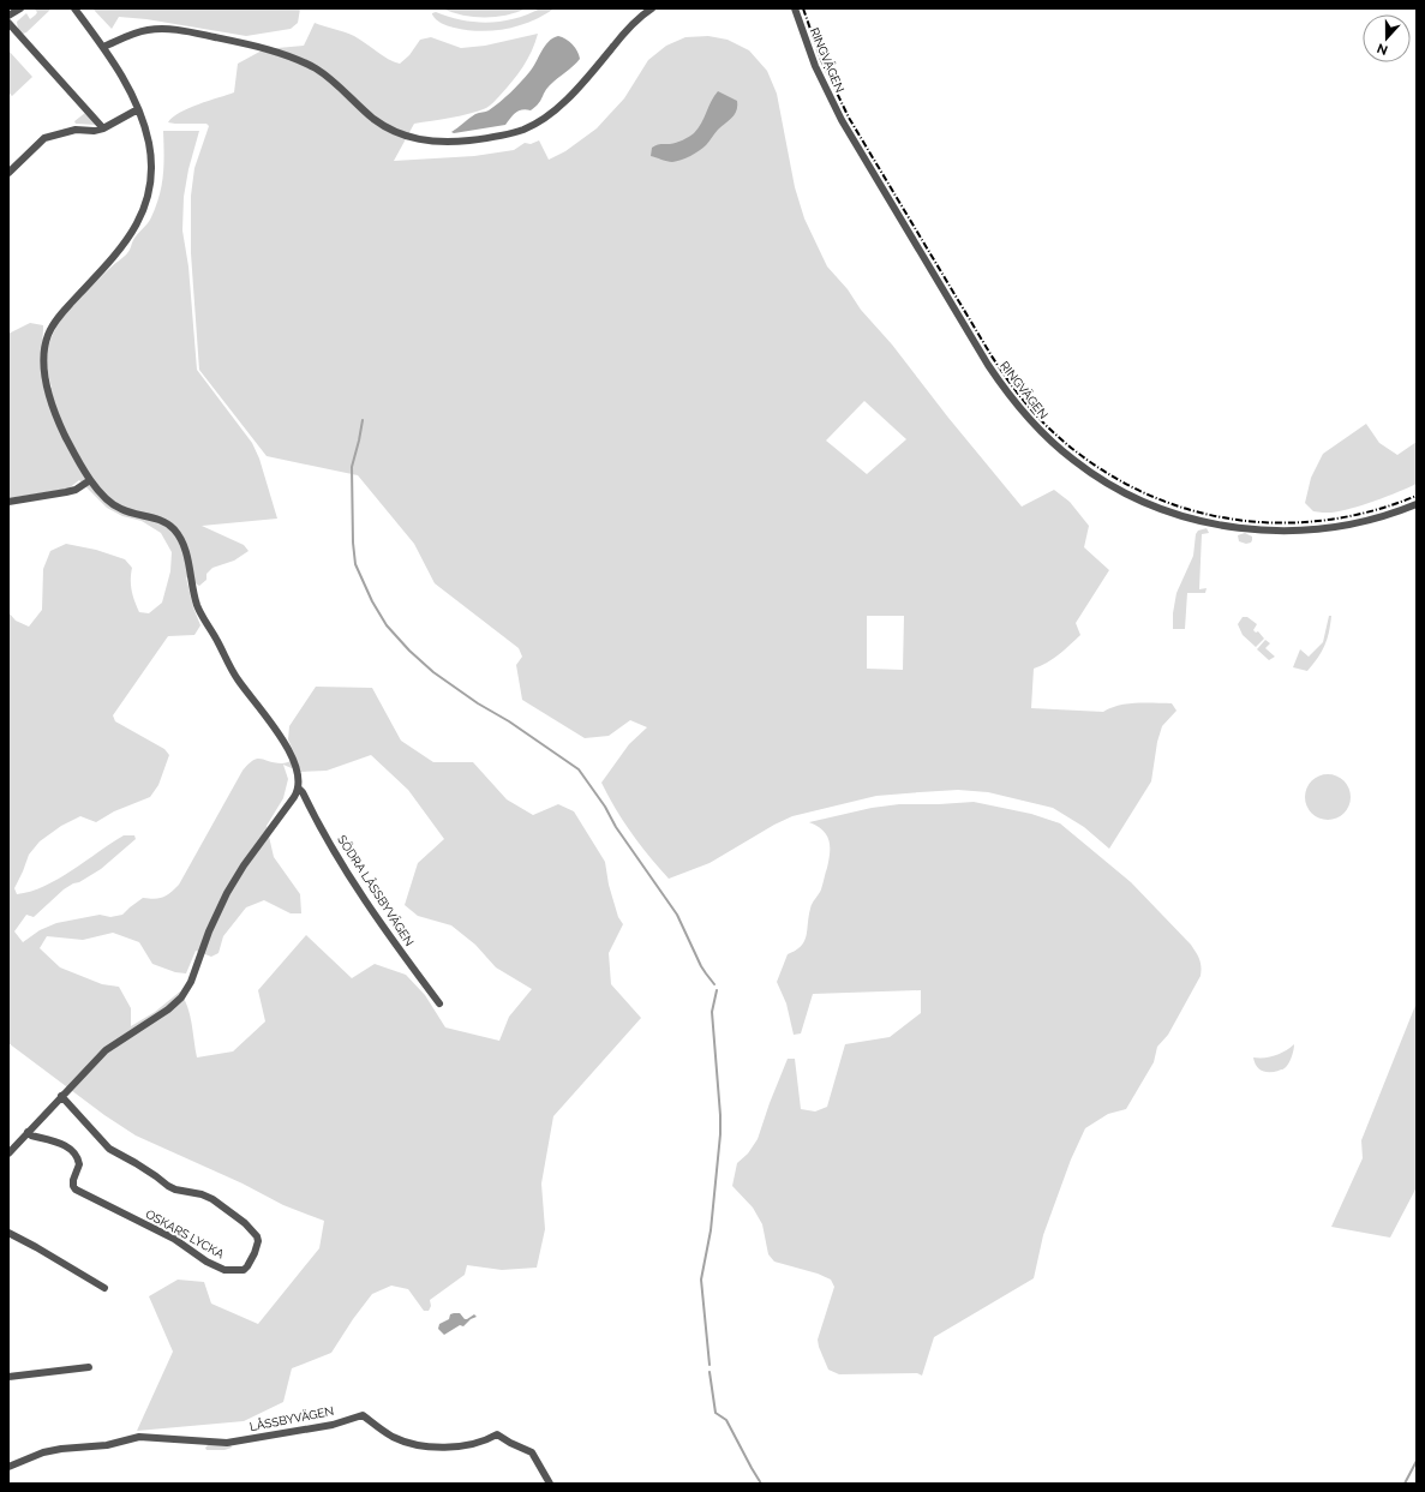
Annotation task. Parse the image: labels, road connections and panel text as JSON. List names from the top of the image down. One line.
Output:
{"streets":{"street":["RINGVÄGEN","SÖDRA LÅSSBYVÄGEN","OSKARS LYCKA","LÅSSBYVÄGEN"]},"north":"bottom"}
